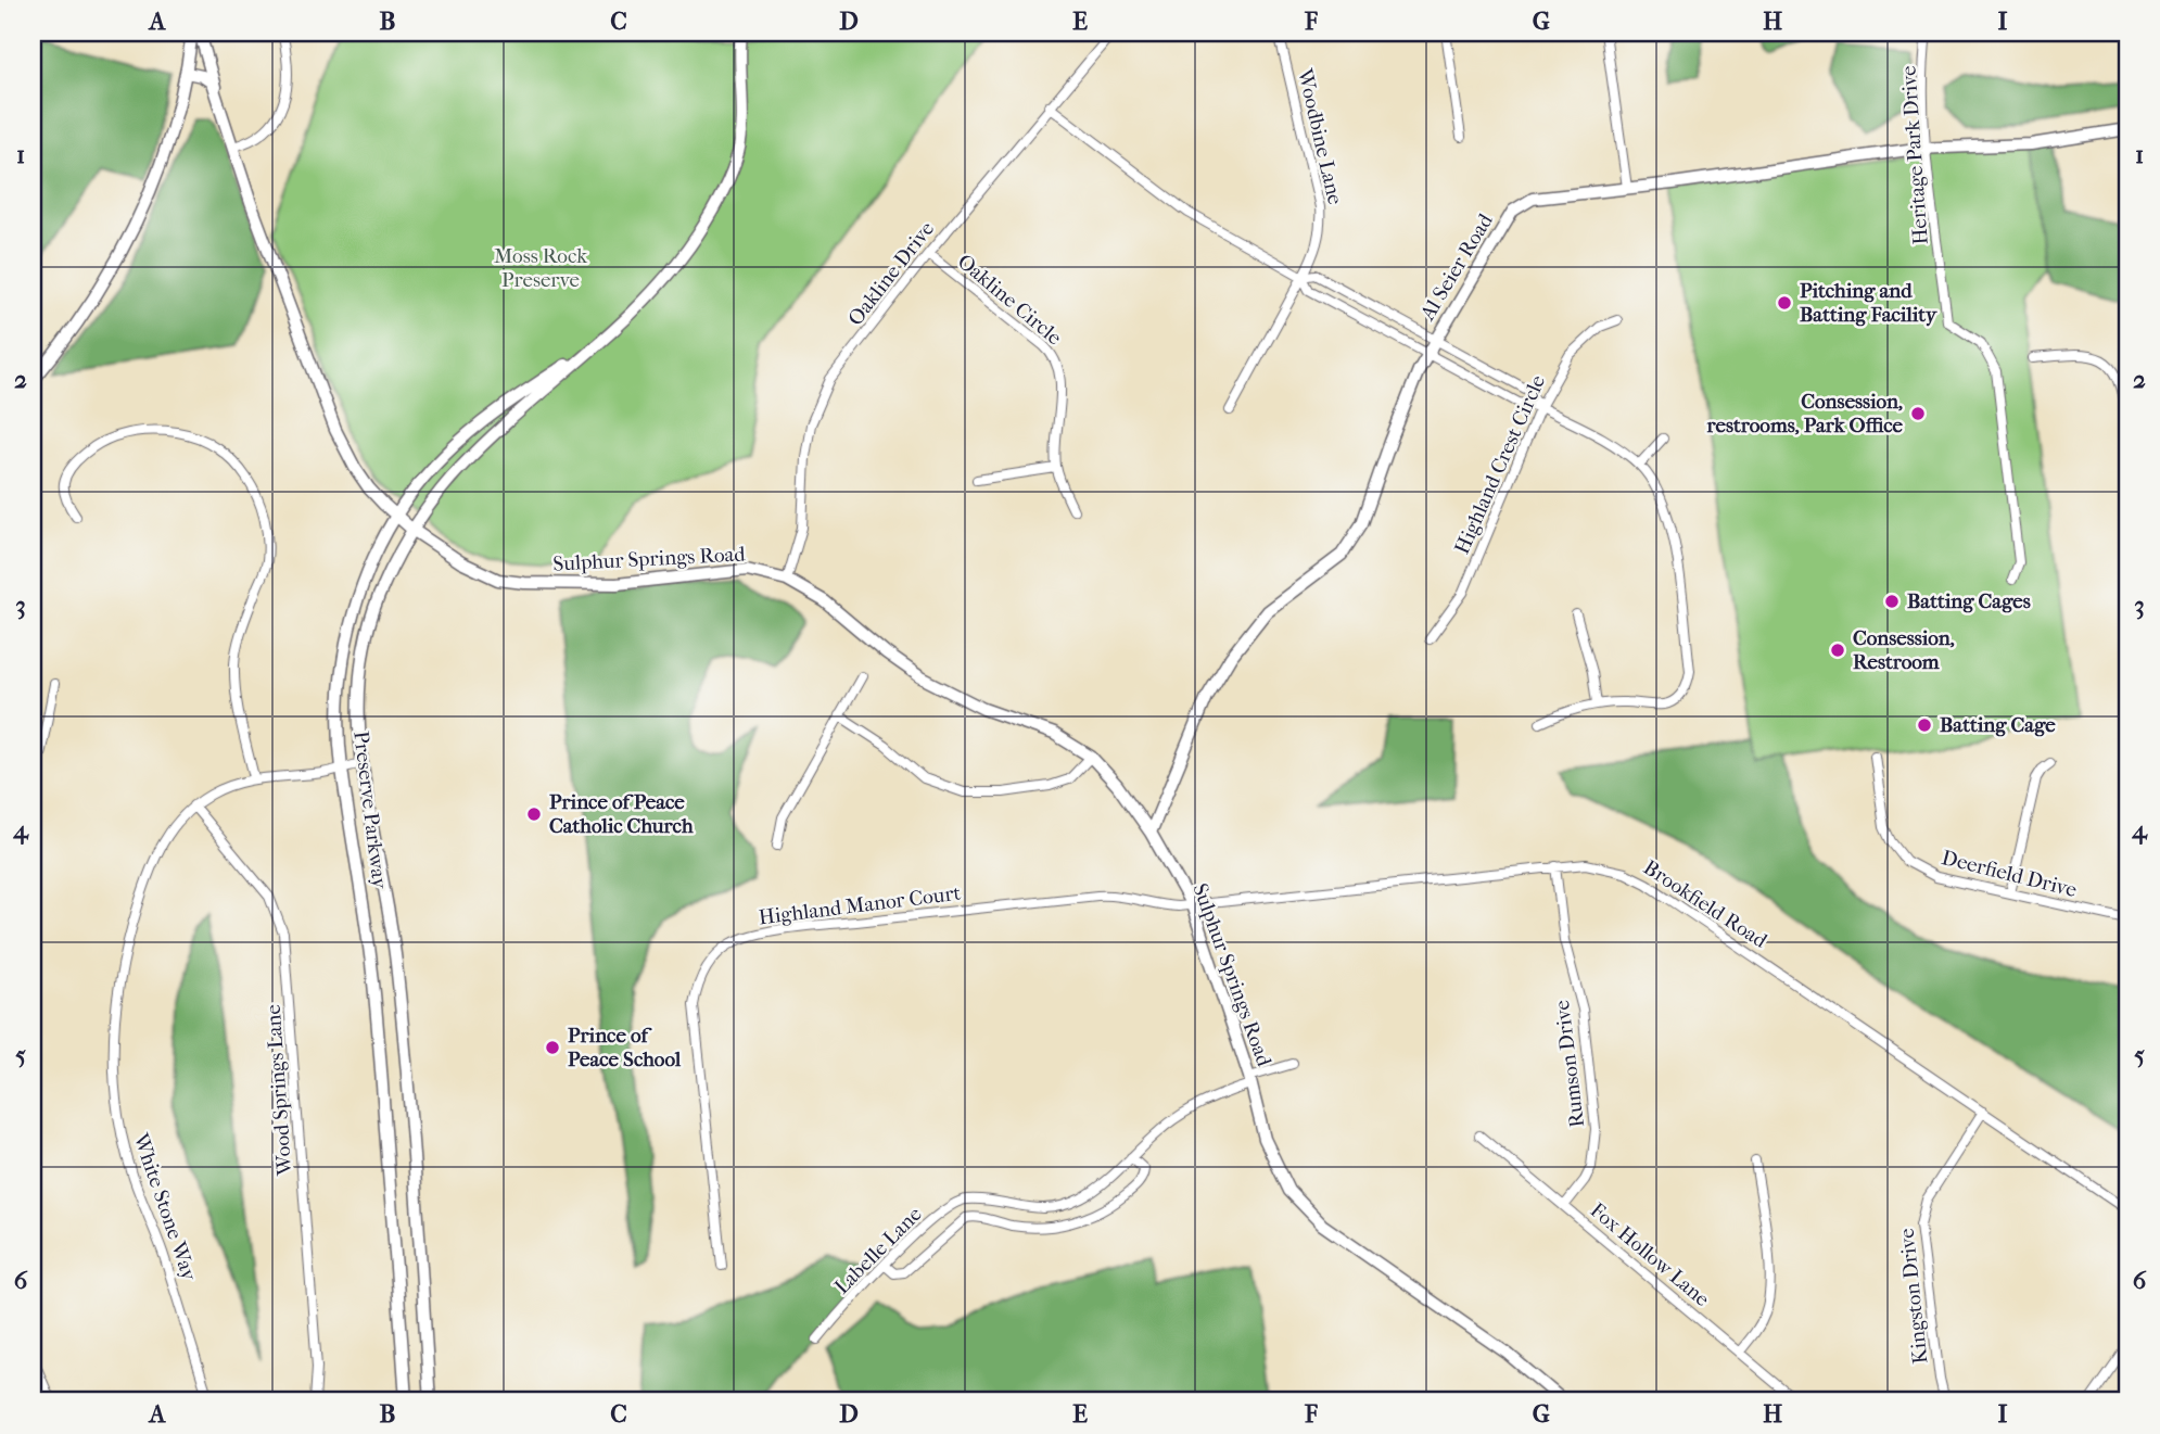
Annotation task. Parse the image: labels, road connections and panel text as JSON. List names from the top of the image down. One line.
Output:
{"streets":{"street":["Woodbine Lane","Heritage Park Drive","Al Seier Road","Oakline Drive","Oakline Circle","Highland Crest Circle","Sulphur Springs Road","Preserve Parkway","Deerfield Drive","Brookfield Road","Highland Manor Court","Rumson Drive","Wood Springs Lane","White Stone Way","Labelle Lane","Fox Hollow Lane","Kingston Drive"]},"crossings":[["Heritage Park Drive","Al Seier Road"],["Al Seier Road","Sulphur Springs Road"],["Oakline Drive","Oakline Circle"],["Oakline Drive","Sulphur Springs Road"],["Sulphur Springs Road","Preserve Parkway"],["Sulphur Springs Road","Brookfield Road"],["Sulphur Springs Road","Highland Manor Court"],["Sulphur Springs Road","Labelle Lane"],["Preserve Parkway","White Stone Way"],["Brookfield Road","Highland Manor Court"],["Brookfield Road","Rumson Drive"],["Brookfield Road","Kingston Drive"],["Rumson Drive","Fox Hollow Lane"],["Wood Springs Lane","White Stone Way"]],"parks":["Moss Rock Preserve"],"places":["Pitching and Batting Facility","Consession, restrooms, Park Office","Batting Cages","Consession, Restroom","Batting Cage","Prince of Peace Catholic Church","Prince of Peace School"],"grid":{"columns":["A","B","C","D","E","F","G","H","I"],"rows":["1","2","3","4","5","6"]}}
